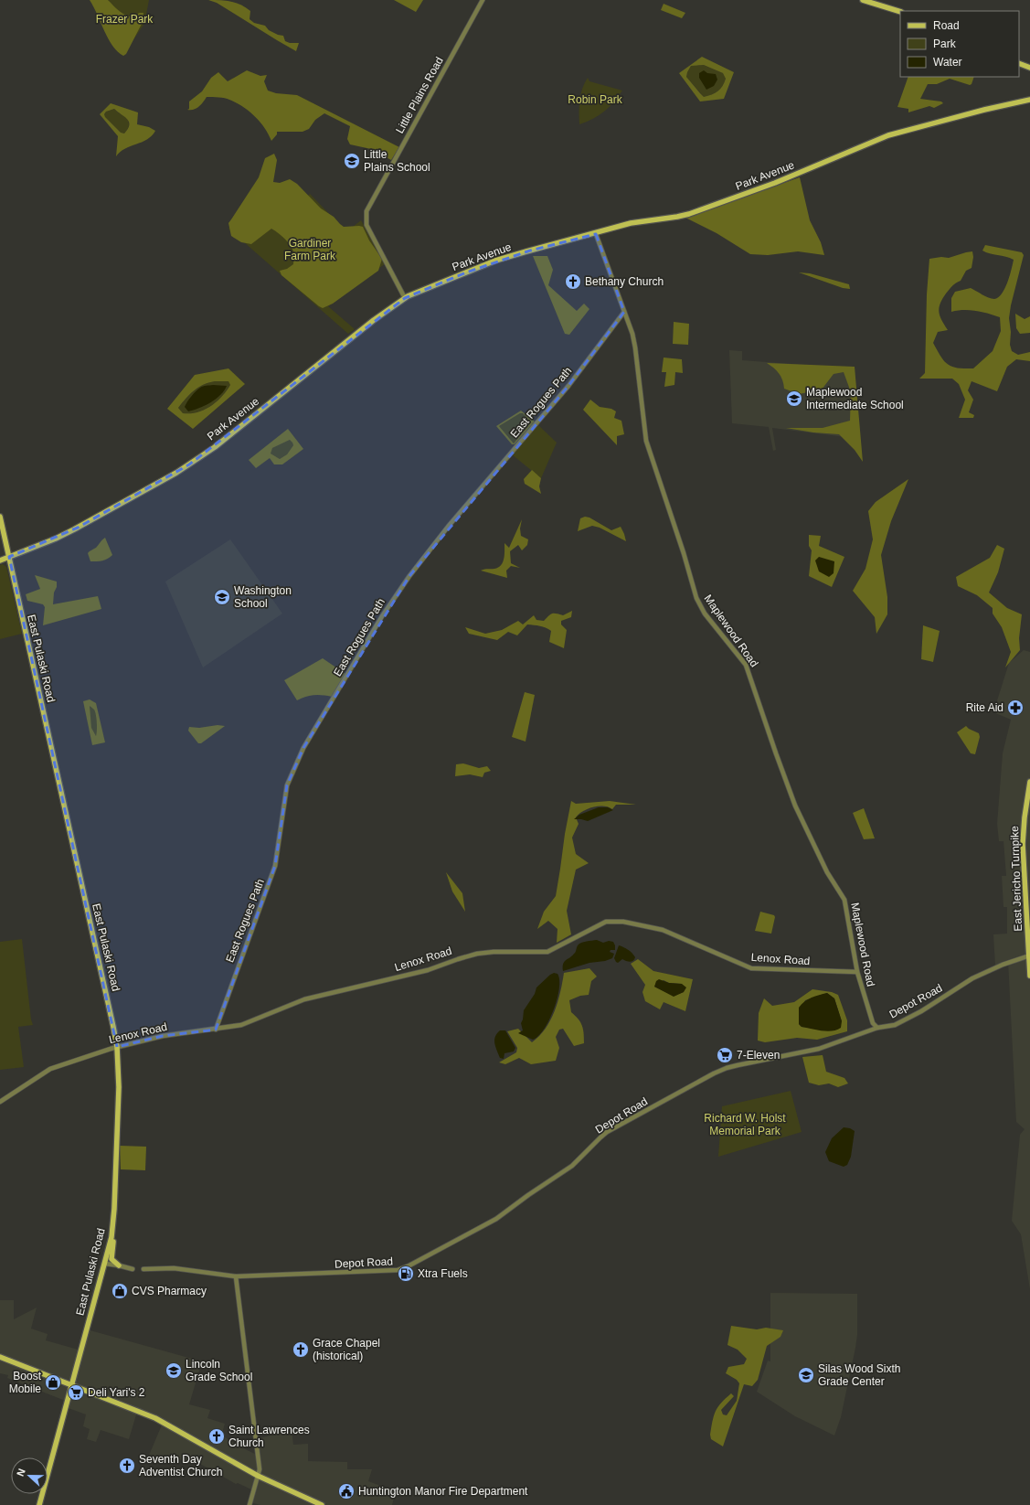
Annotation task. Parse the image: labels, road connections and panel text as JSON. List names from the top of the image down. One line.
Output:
{"streets":{"main road":["Park Avenue","East Pulaski Road","East Jericho Turnpike"],"street":["Little Plains Road","East Rogues Path","Maplewood Road","Lenox Road","Depot Road"]},"crossings":[["Little Plains Road","Park Avenue"],["Park Avenue","Maplewood Road"],["Park Avenue","East Pulaski Road"],["East Rogues Path","Maplewood Road"],["East Rogues Path","Lenox Road"],["Maplewood Road","Lenox Road"],["Maplewood Road","Depot Road"],["East Pulaski Road","Lenox Road"],["East Jericho Turnpike","Depot Road"]],"parks":["Frazer Park","Robin Park","Gardiner Farm Park","Richard W. Holst Memorial Park"],"places":{"school or university":["Little Plains School","Maplewood Intermediate School","Washington School","Lincoln Grade School","Silas Wood Sixth Grade Center"],"church":["Bethany Church","Grace Chapel (historical)","Saint Lawrences Church","Seventh Day Adventist Church"],"pharmacy":["Rite Aid"],"supermarket":["7-Eleven","Deli Yari's 2"],"fuel station":["Xtra Fuels"],"shop":["CVS Pharmacy","Boost Mobile"],"public building":["Huntington Manor Fire Department"]},"legend":["Road","Park","Water"],"north":"left"}
